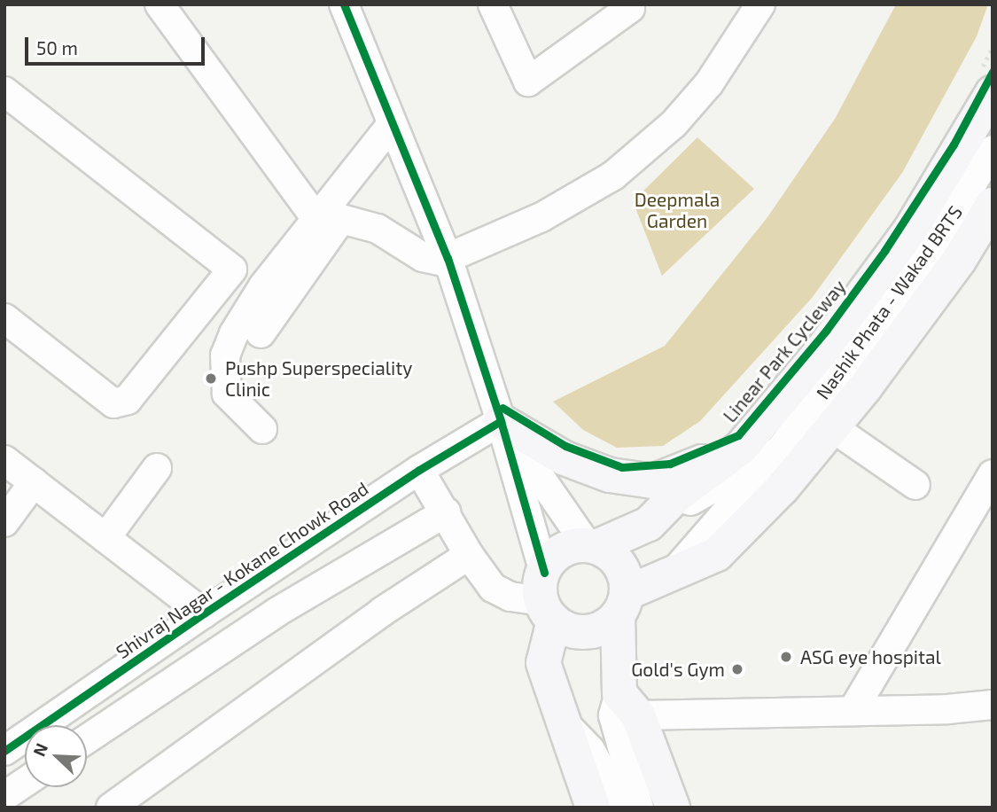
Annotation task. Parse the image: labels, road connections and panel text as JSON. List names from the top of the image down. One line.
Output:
{"streets":{"street":["Nashik Phata - Wakad BRTS","Shivraj Nagar - Kokane Chowk Road"],"cycle path":["Linear Park Cycleway"]},"parks":["Deepmala Garden"],"places":["Pushp Superspeciality Clinic","ASG eye hospital","Gold's Gym"],"scale_bar":"50 m","north":"top left"}
